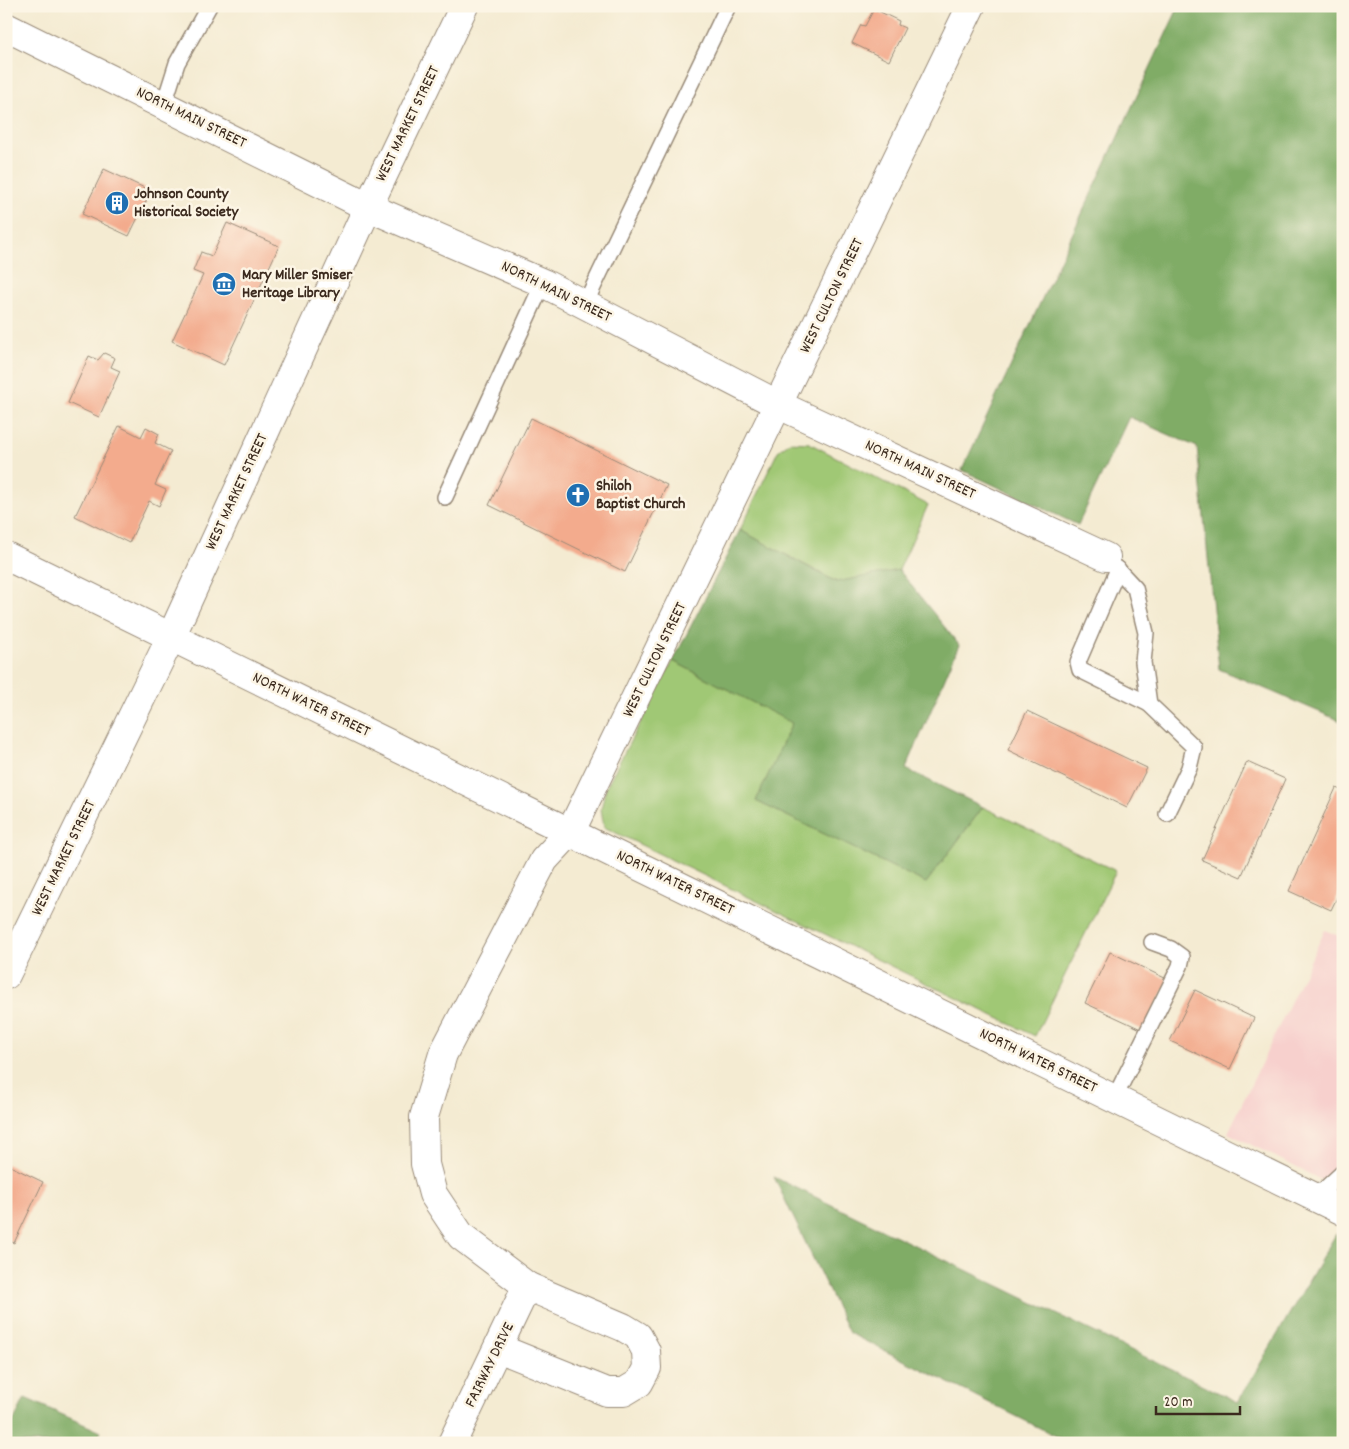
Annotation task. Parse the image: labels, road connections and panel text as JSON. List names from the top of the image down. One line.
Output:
{"streets":{"street":["NORTH MAIN STREET","WEST MARKET STREET","WEST CULTON STREET","NORTH WATER STREET","FAIRWAY DRIVE"]},"crossings":[["NORTH MAIN STREET","WEST MARKET STREET"],["NORTH MAIN STREET","WEST CULTON STREET"],["WEST MARKET STREET","NORTH WATER STREET"],["WEST CULTON STREET","NORTH WATER STREET"],["WEST CULTON STREET","FAIRWAY DRIVE"]],"places":{"building":["Johnson County Historical Society"],"museum":["Mary Miller Smiser Heritage Library"],"church":["Shiloh Baptist Church"]},"scale_bar":"20 m"}
